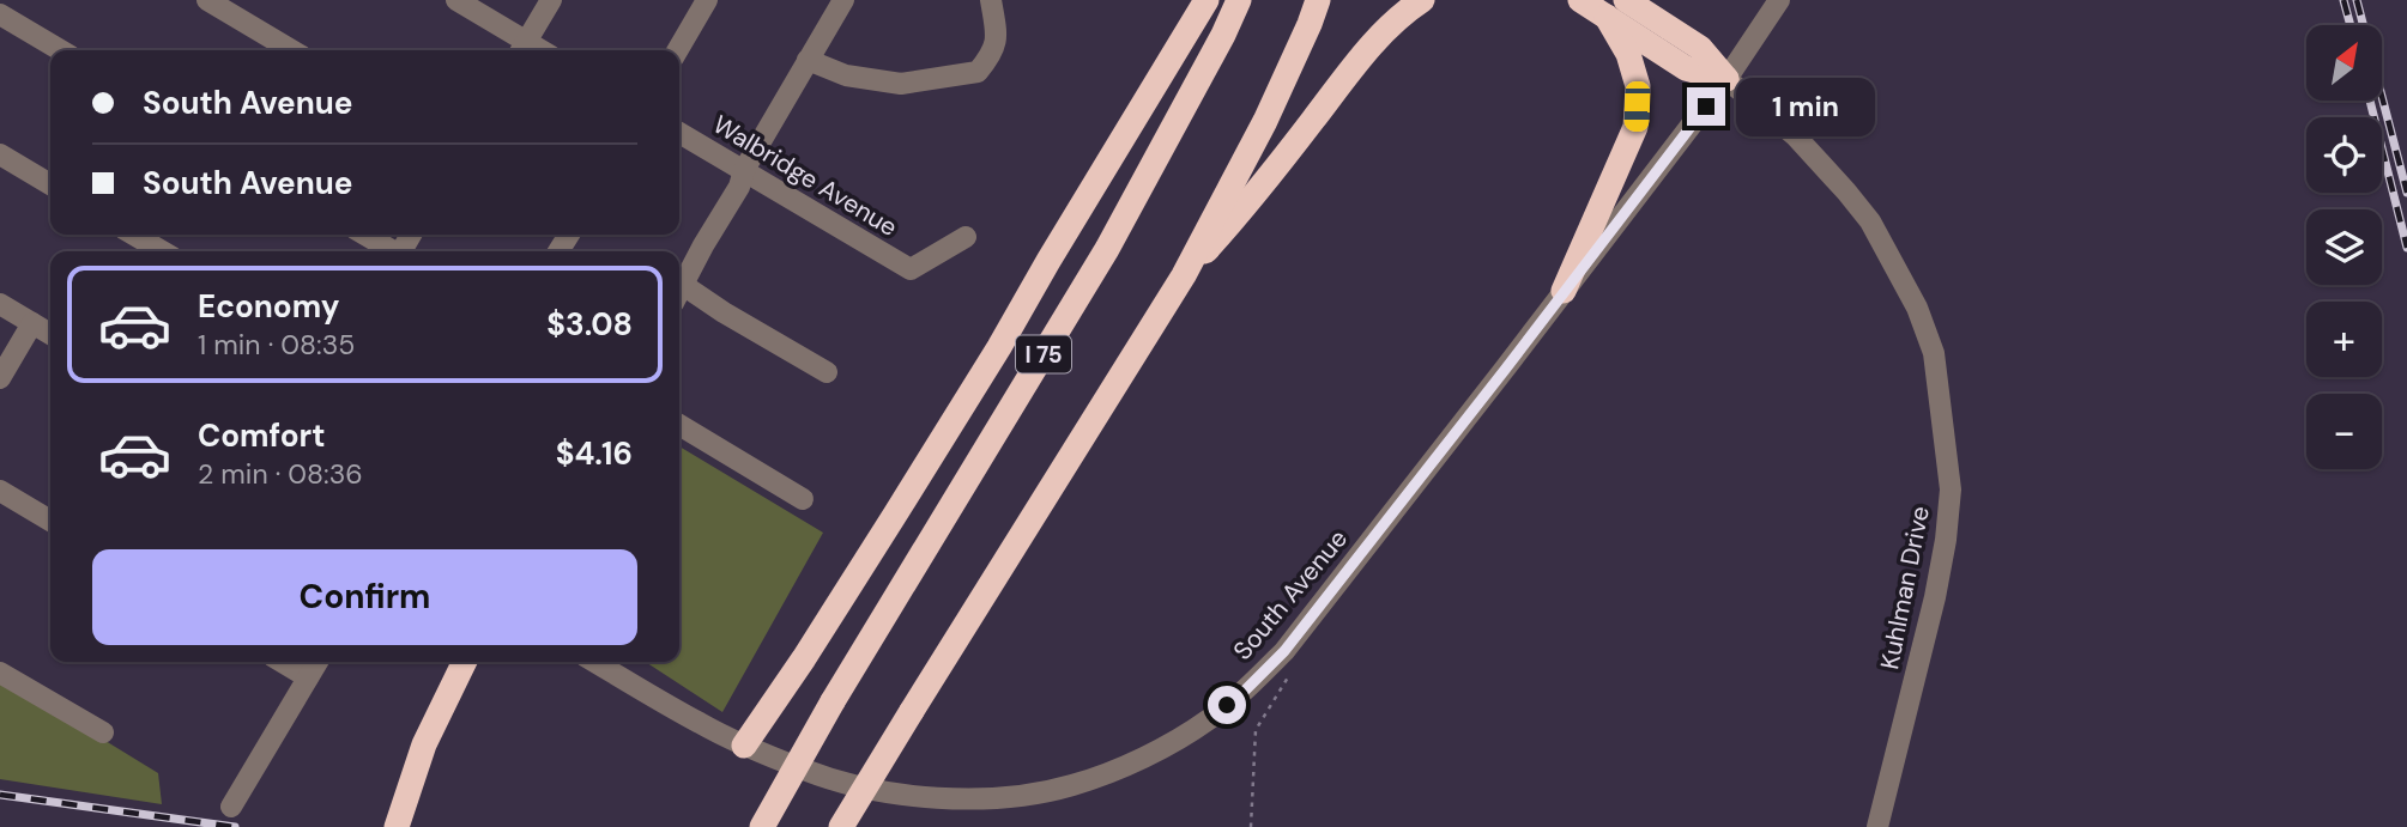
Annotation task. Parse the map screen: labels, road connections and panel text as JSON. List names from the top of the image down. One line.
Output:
{"streets":{"highway":["I 75"],"street":["Walbridge Avenue","Kuhlman Drive","South Avenue"]},"crossings":[["Kuhlman Drive","South Avenue"]],"north":"top right","page":{"map_buttons":["+","−"],"banner":["South Avenue","South Avenue"],"bubble":"1 min","list":[{"name":"Economy","note":"1 min · 08:35","value":"$3.08"},{"name":"Comfort","note":"2 min · 08:36","value":"$4.16"}],"buttons":"Confirm"}}
